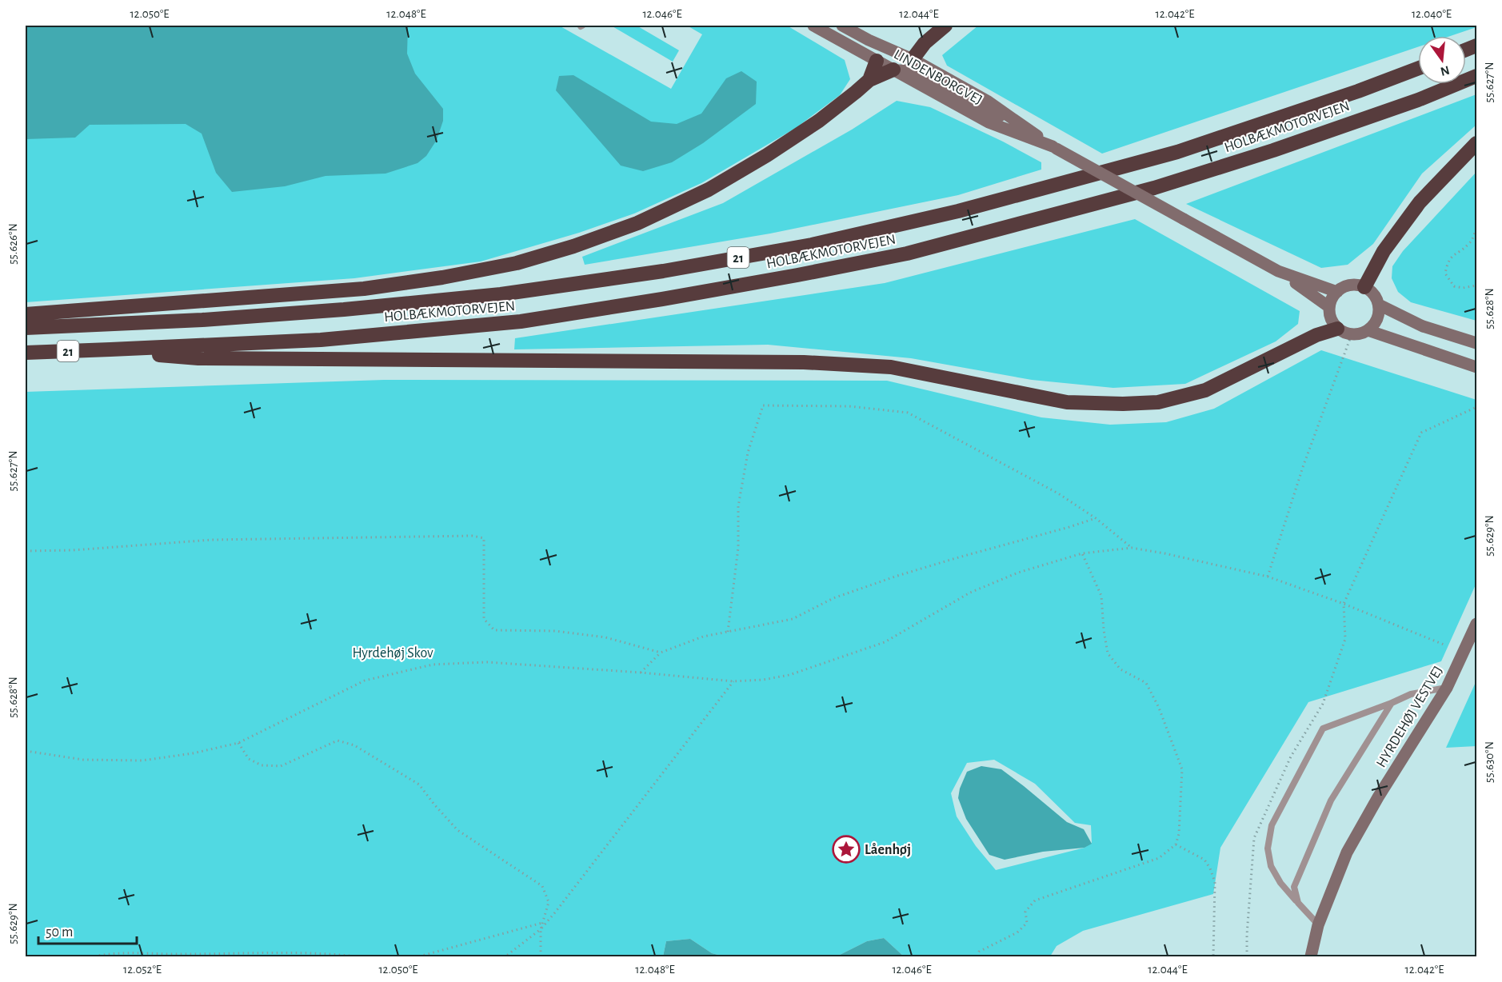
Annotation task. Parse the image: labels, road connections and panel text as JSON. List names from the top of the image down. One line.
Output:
{"streets":{"highway":["HOLBÆKMOTORVEJEN","21"],"main road":["LINDENBORGVEJ","HYRDEHØJ VESTVEJ"]},"parks":["Hyrdehøj Skov"],"places":{"place":["Låenhøj"]},"scale_bar":"50 m","north":"bottom","coordinates":["12.050°E","12.048°E","12.046°E","12.044°E","12.042°E","12.040°E","55.627°N","55.626°N","55.628°N","55.629°N","55.630°N","12.052°E"]}
